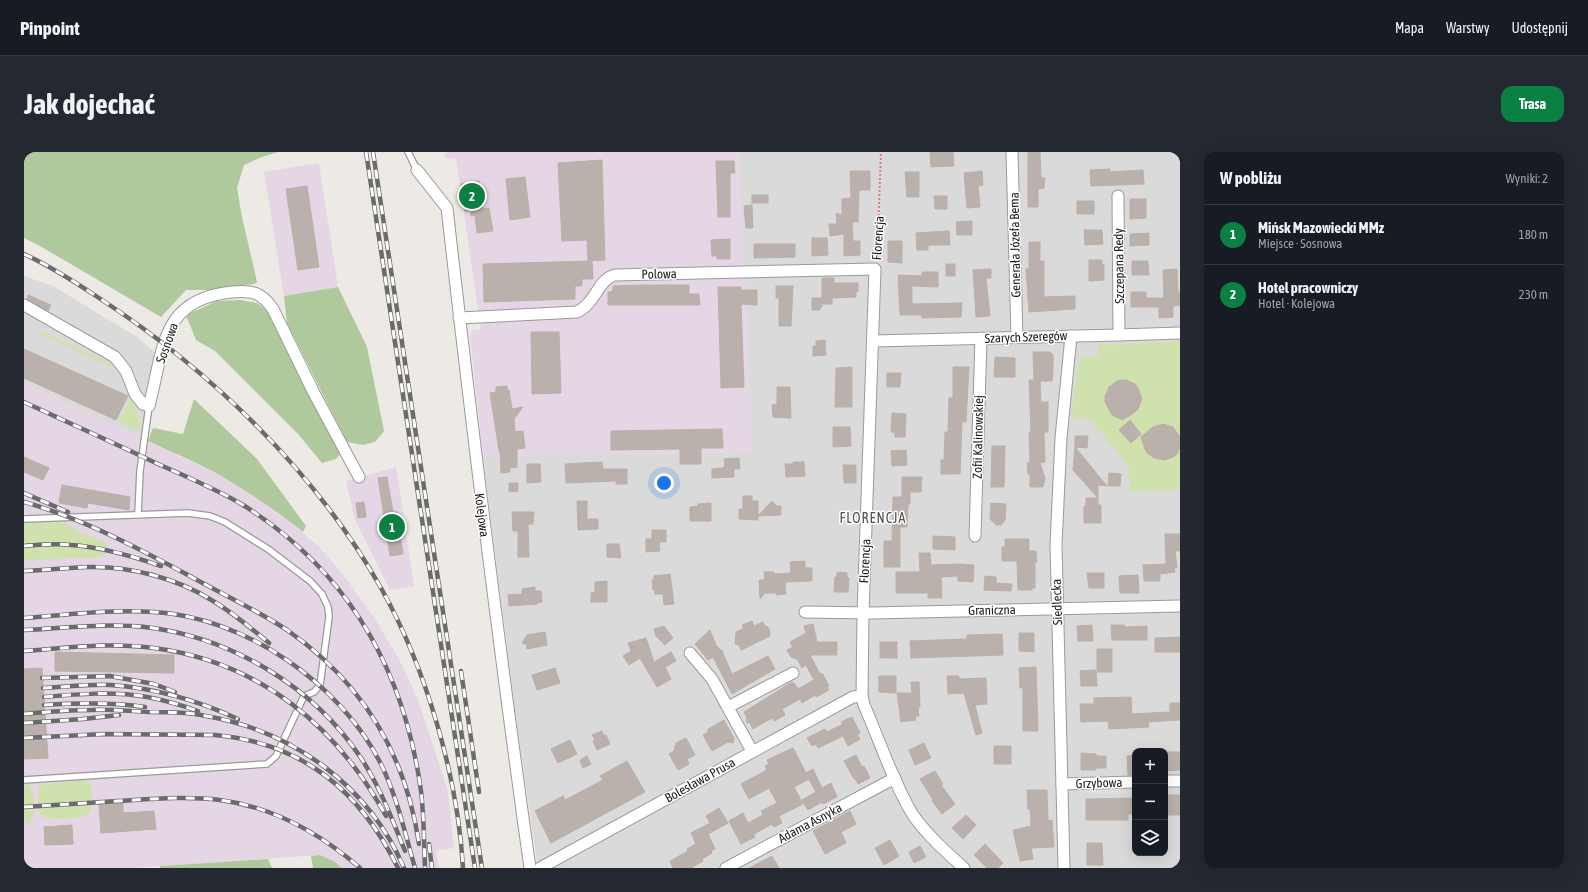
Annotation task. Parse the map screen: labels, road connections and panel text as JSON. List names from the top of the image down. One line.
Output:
{"streets":{"street":["Florencja","Generała Józefa Bema","Szczepana Redy","Polowa","Szarych Szeregów","Sosnowa","Zofii Kalinowskiej","Kolejowa","Siedlecka","Graniczna","Bolesława Prusa","Grzybowa","Adama Asnyka"]},"crossings":[["Florencja","Polowa"],["Florencja","Szarych Szeregów"],["Florencja","Graniczna"],["Florencja","Bolesława Prusa"],["Florencja","Adama Asnyka"],["Generała Józefa Bema","Szarych Szeregów"],["Szczepana Redy","Szarych Szeregów"],["Polowa","Kolejowa"],["Szarych Szeregów","Zofii Kalinowskiej"],["Szarych Szeregów","Siedlecka"],["Siedlecka","Graniczna"],["Siedlecka","Grzybowa"]],"districts":["FLORENCJA"],"page":{"header":"Pinpoint","nav":["Mapa","Warstwy","Udostępnij"],"buttons":"Trasa","title":"Jak dojechać","heading":["W pobliżu","Wyniki: 2"],"pins":["2","1"],"list":[{"mark":"1","name":"Mińsk Mazowiecki MMz","note":"Miejsce · Sosnowa","value":"180 m"},{"mark":"2","name":"Hotel pracowniczy","note":"Hotel · Kolejowa","value":"230 m"}],"map_buttons":["+","−"]}}
